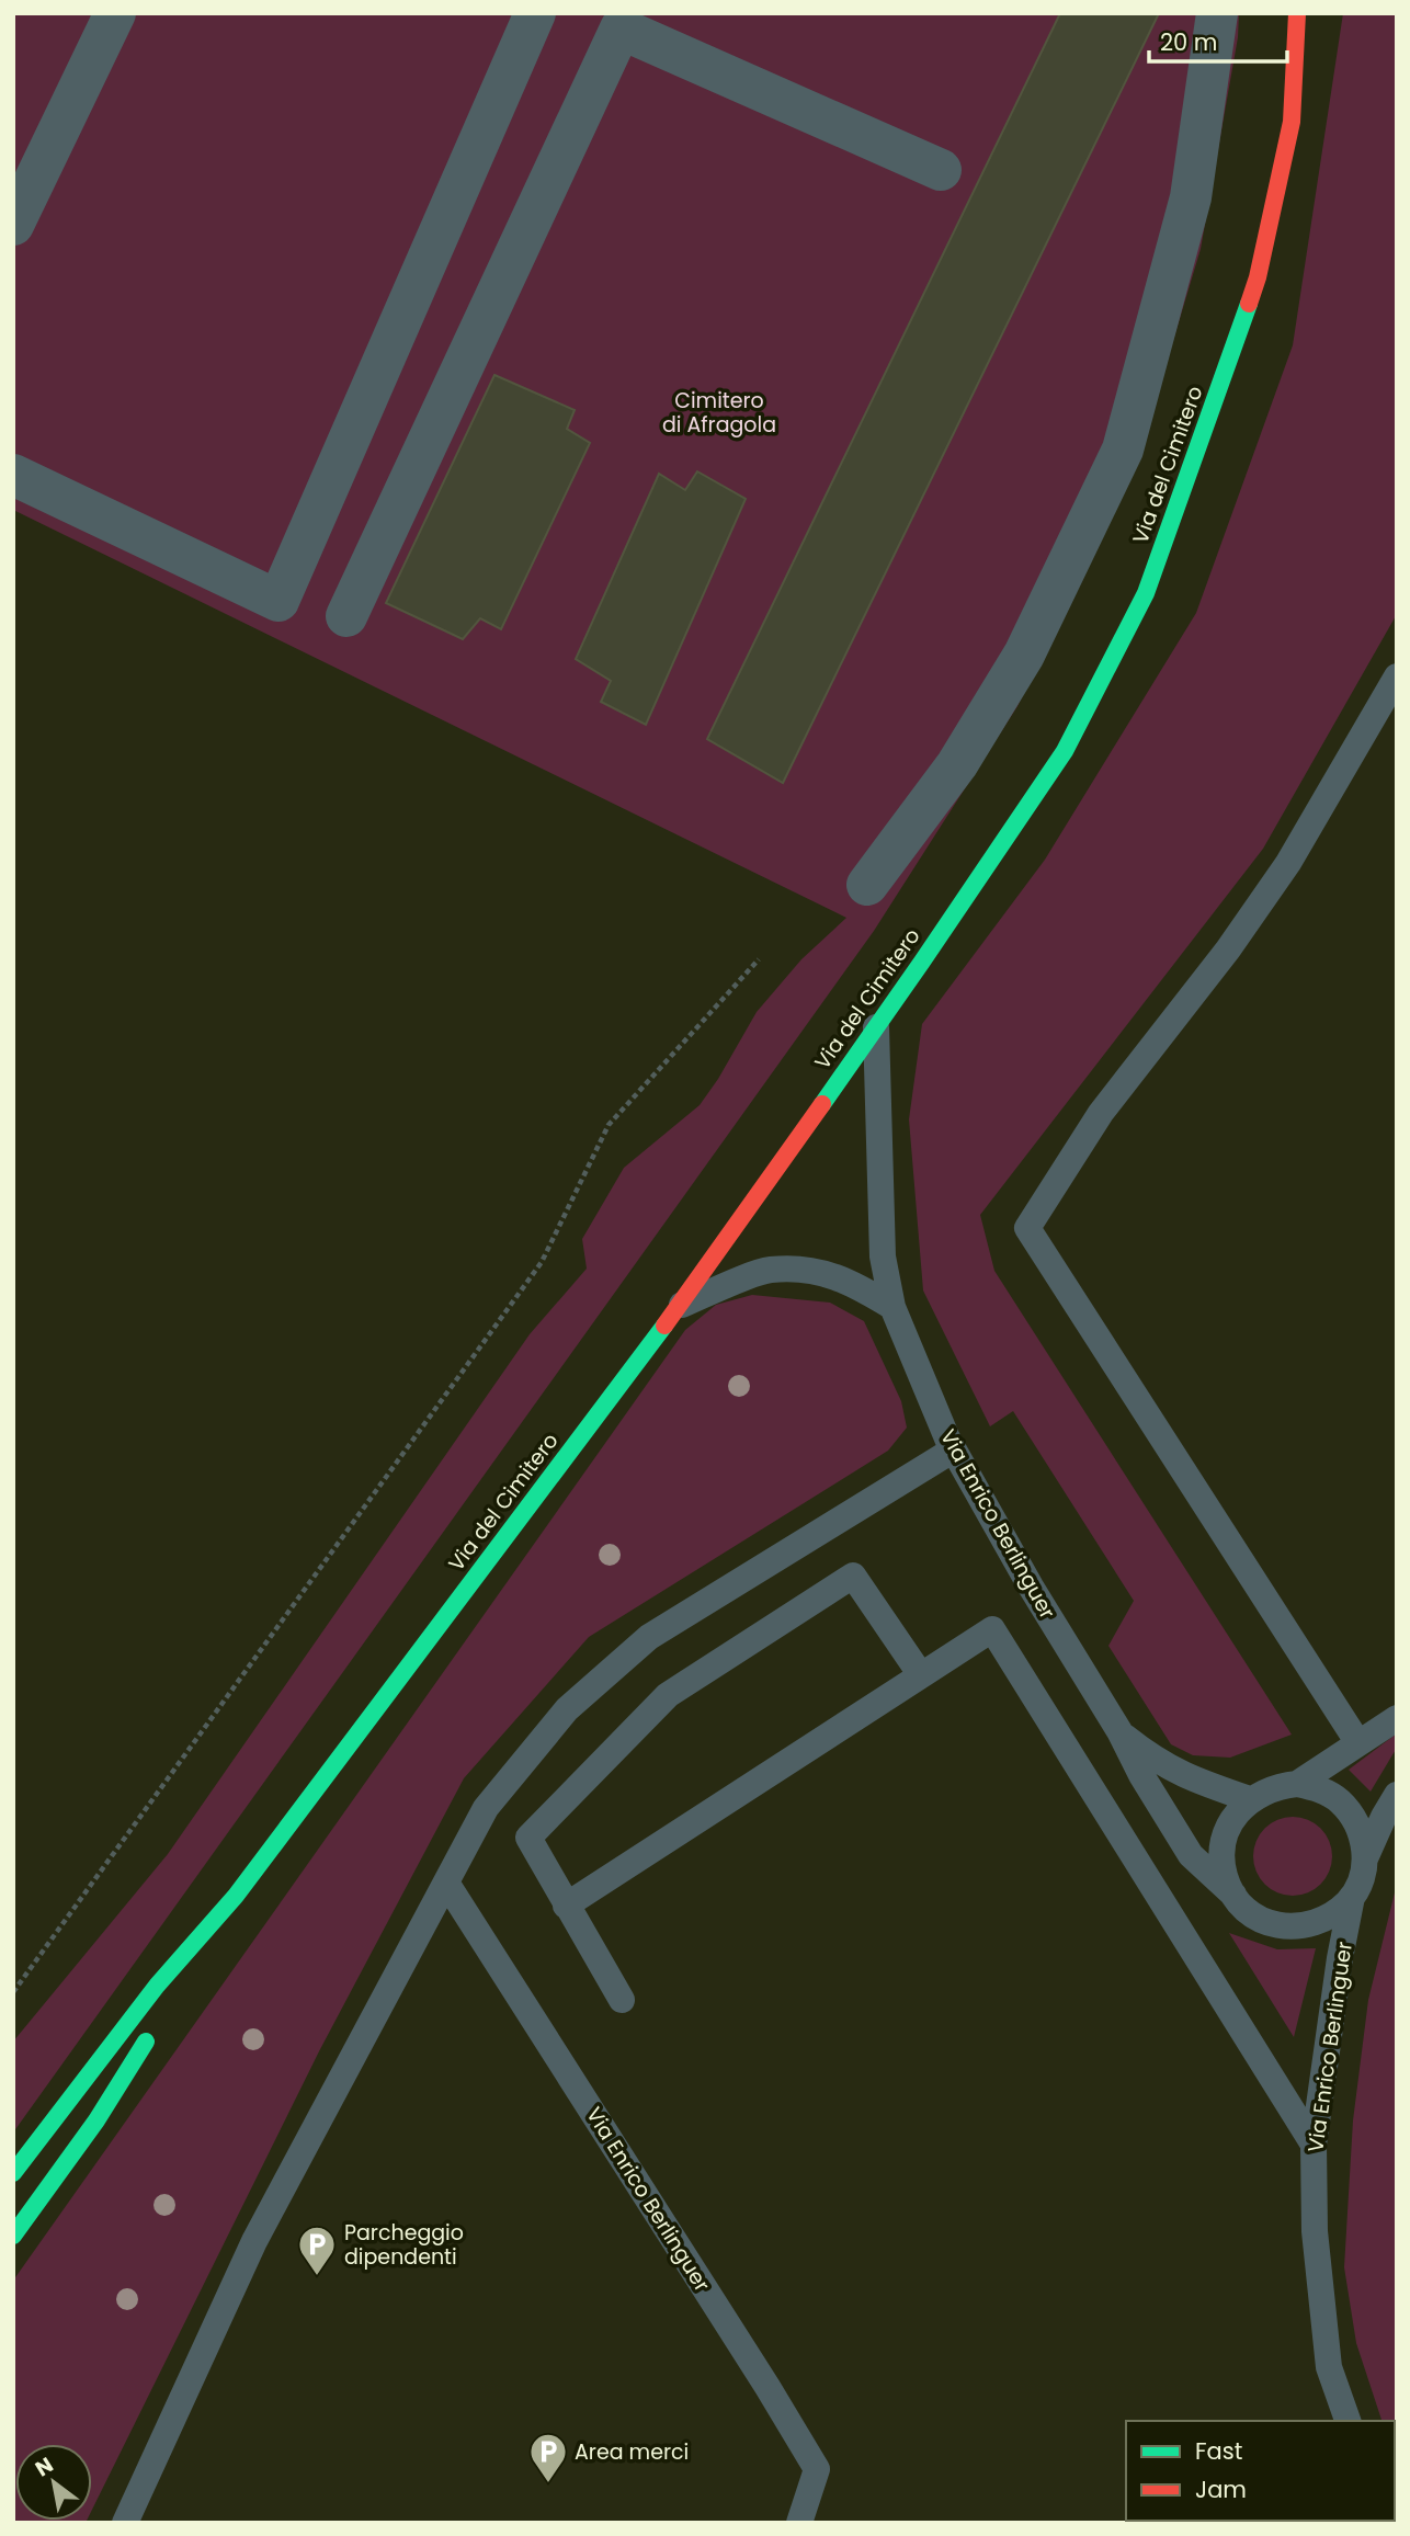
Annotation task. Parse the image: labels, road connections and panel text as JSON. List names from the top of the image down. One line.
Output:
{"streets":{"main road":["Via del Cimitero"],"lane":["Via Enrico Berlinguer"]},"crossings":[["Via del Cimitero","Via Enrico Berlinguer"]],"parks":["Cimitero di Afragola"],"places":{"parking":["Parcheggio dipendenti","Area merci"]},"legend":["Fast","Jam"],"scale_bar":"20 m","north":"top left"}
